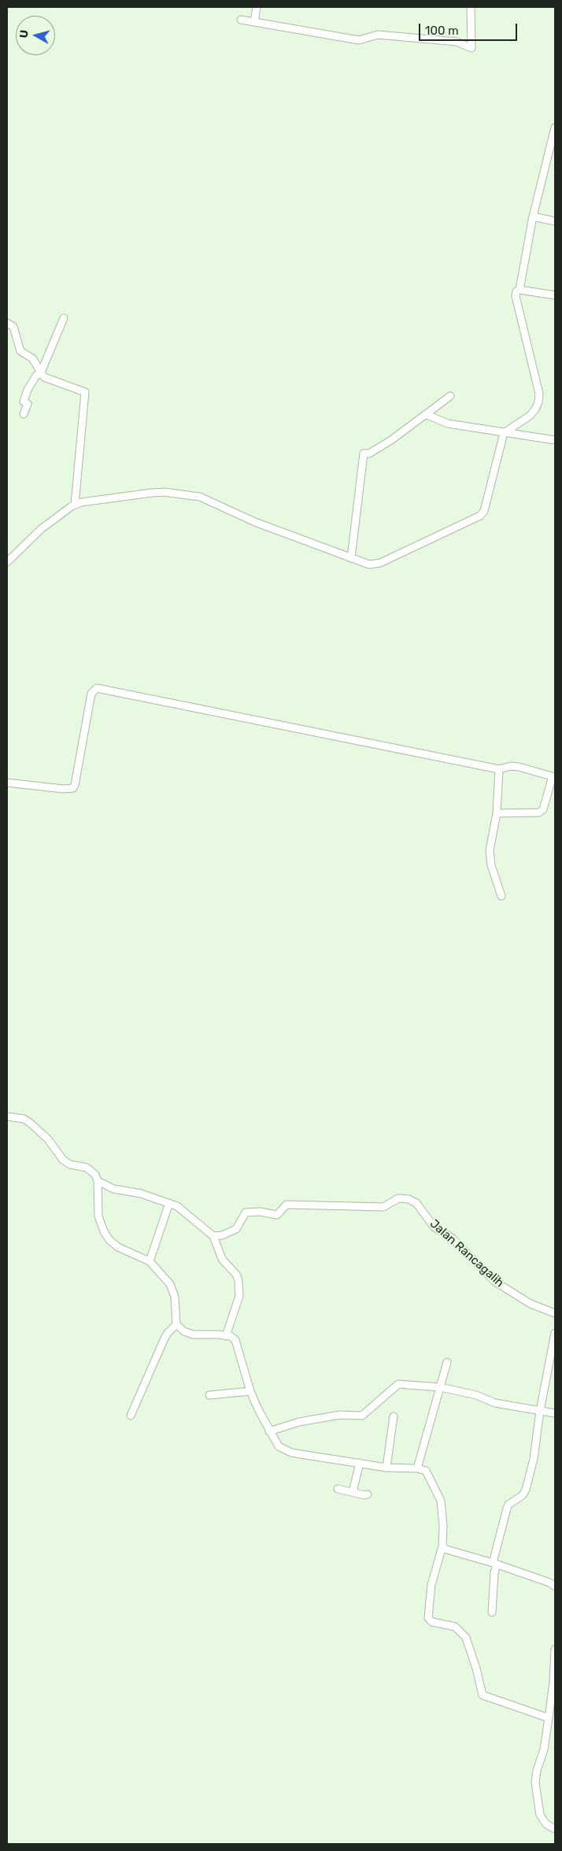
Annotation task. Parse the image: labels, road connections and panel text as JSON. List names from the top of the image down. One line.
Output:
{"streets":{"street":["Jalan Rancagalih"]},"scale_bar":"100 m","north":"left"}
